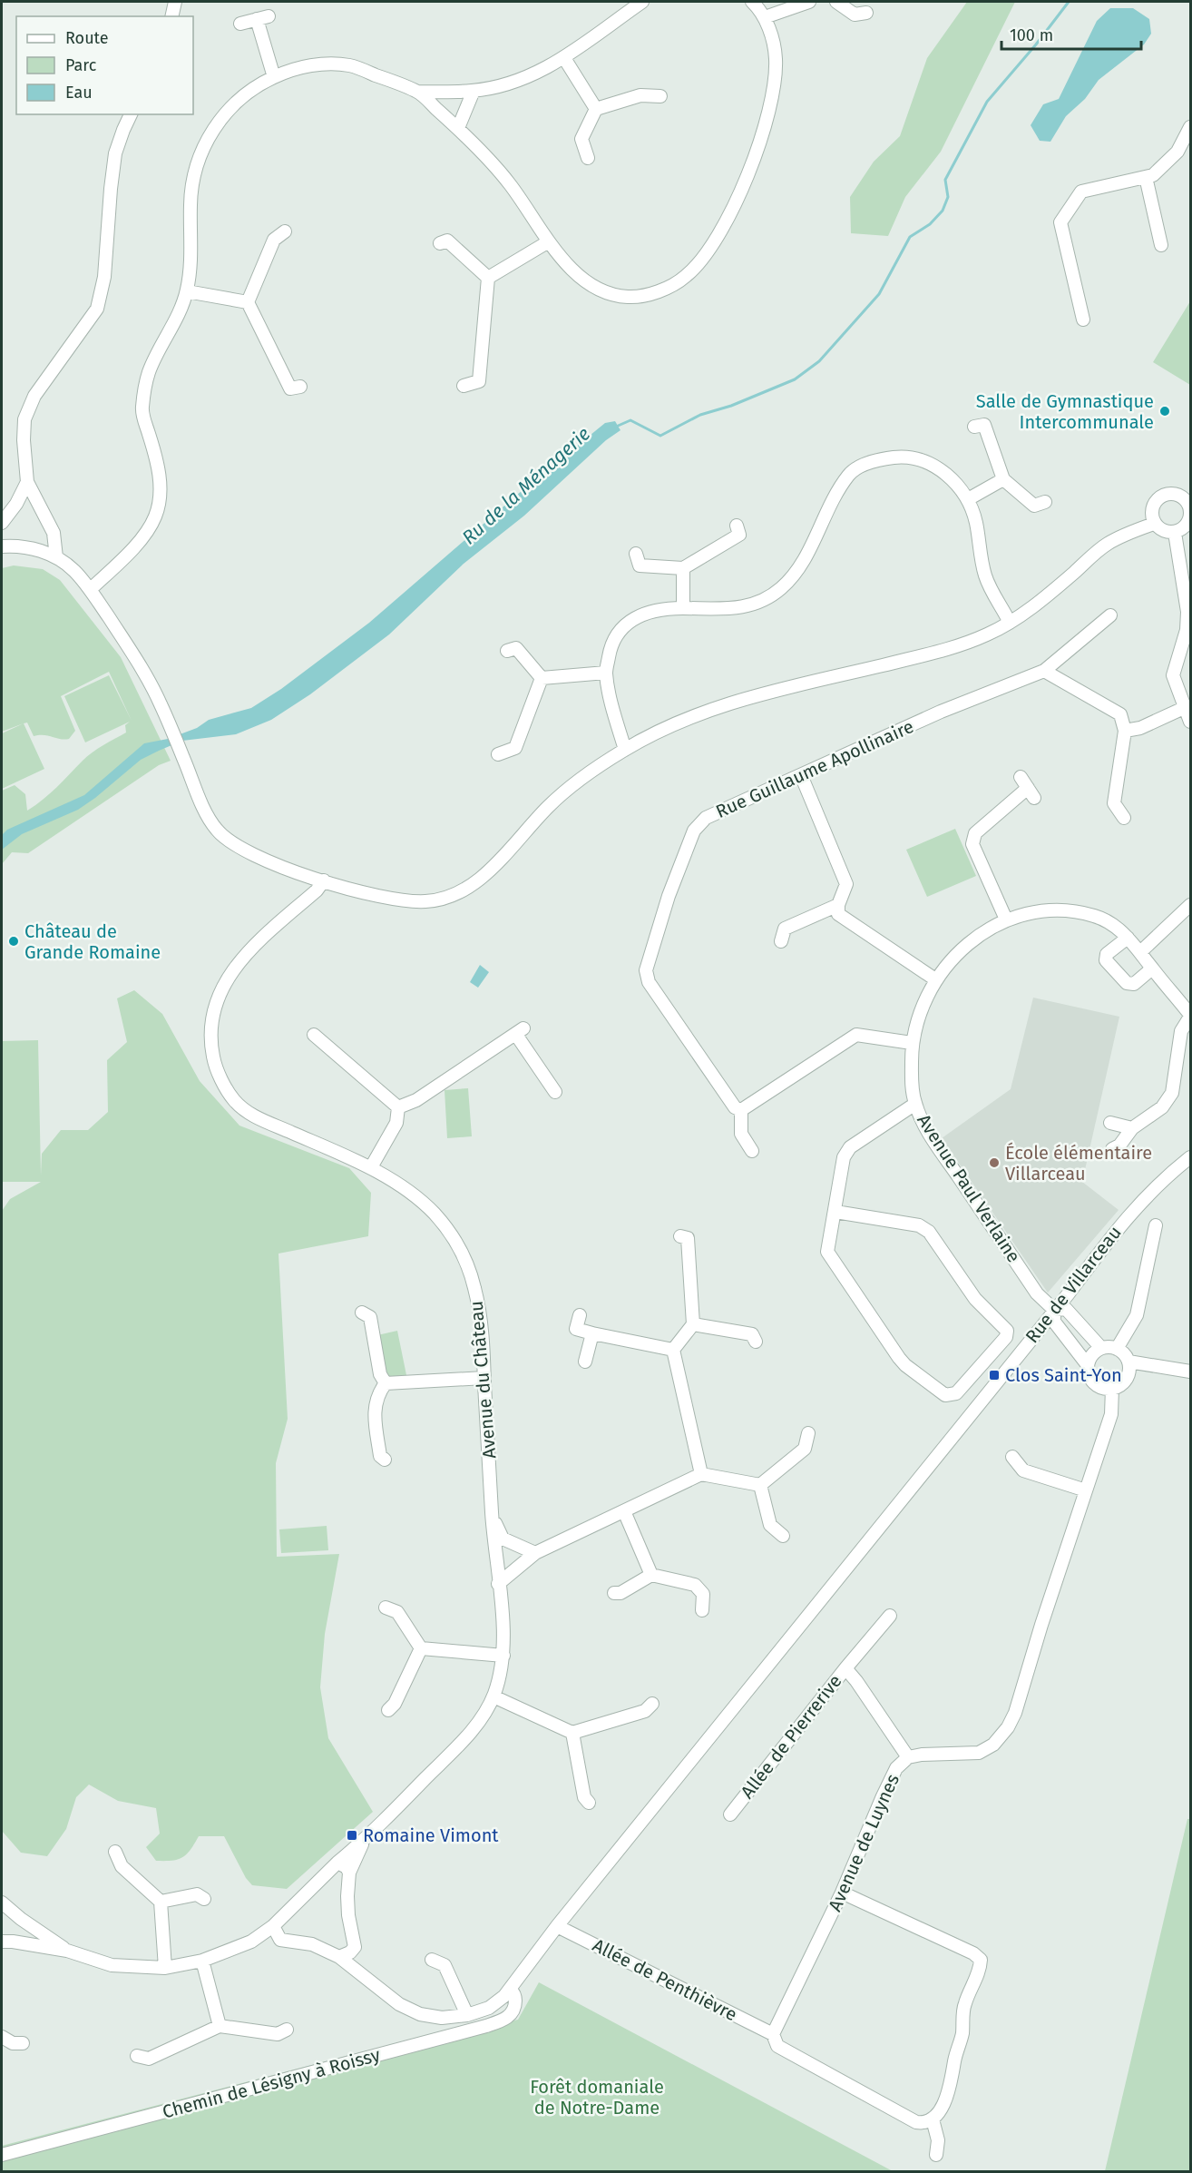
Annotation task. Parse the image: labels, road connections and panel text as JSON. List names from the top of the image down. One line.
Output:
{"streets":{"street":["Rue Guillaume Apollinaire","Avenue Paul Verlaine","Rue de Villarceau","Avenue du Château","Allée de Pierrerive","Avenue de Luynes","Allée de Penthièvre","Chemin de Lésigny à Roissy"]},"crossings":[["Avenue Paul Verlaine","Rue de Villarceau"],["Rue de Villarceau","Avenue du Château"],["Rue de Villarceau","Allée de Penthièvre"],["Rue de Villarceau","Chemin de Lésigny à Roissy"],["Allée de Pierrerive","Avenue de Luynes"],["Avenue de Luynes","Allée de Penthièvre"]],"water":["Ru de la Ménagerie"],"parks":["Forêt domaniale de Notre-Dame"],"places":{"other":["Salle de Gymnastique Intercommunale","Château de Grande Romaine","École élémentaire Villarceau"],"transit":["Clos Saint-Yon","Romaine Vimont"]},"legend":["Route","Parc","Eau"],"scale_bar":"100 m"}
